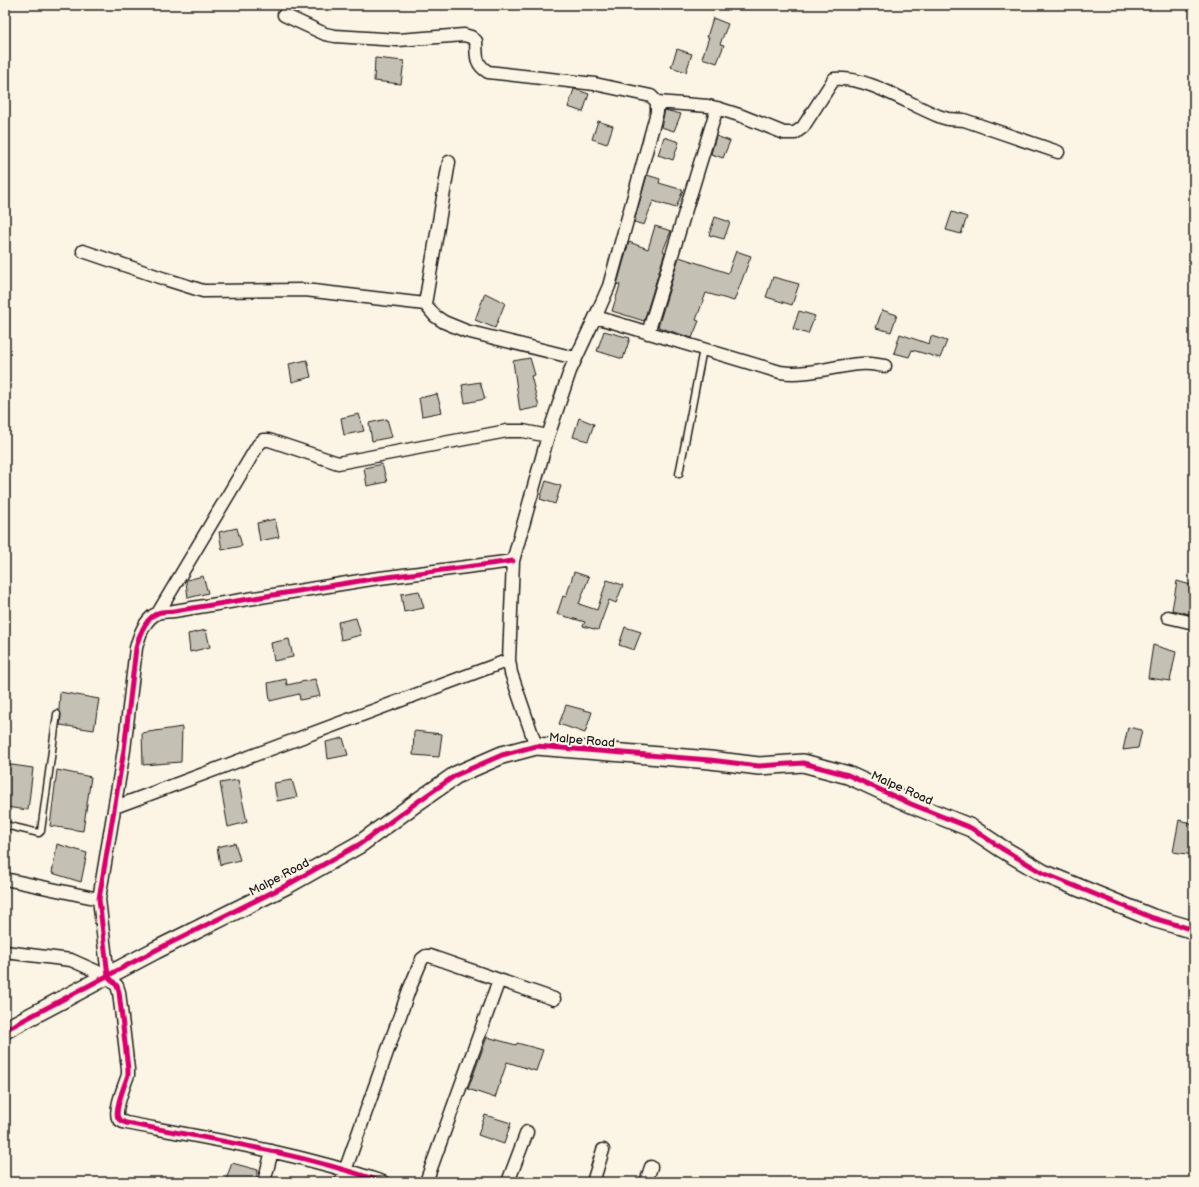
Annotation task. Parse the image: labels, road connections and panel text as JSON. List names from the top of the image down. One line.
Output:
{"streets":{"street":["Malpe Road"]}}
